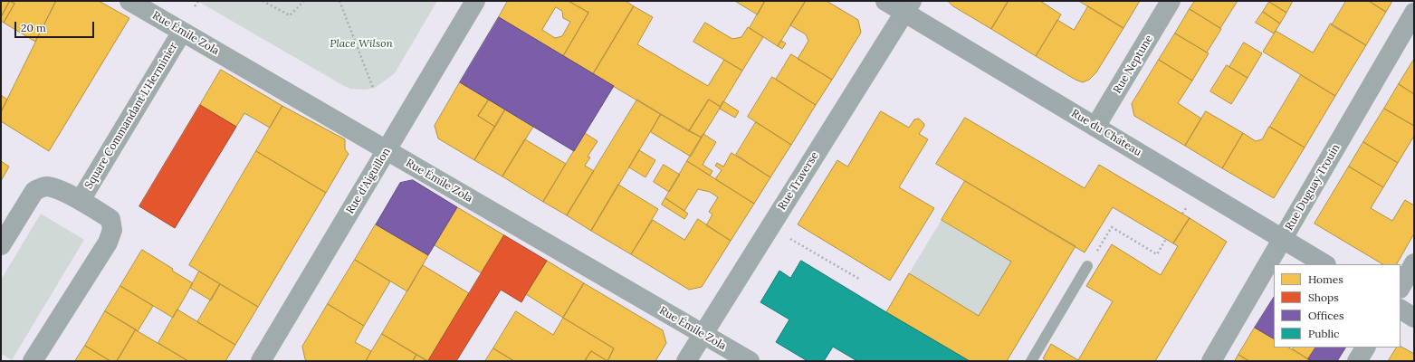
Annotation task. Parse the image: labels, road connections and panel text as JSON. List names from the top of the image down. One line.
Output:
{"streets":{"main road":["Rue du Château"],"street":["Rue Émile Zola","Rue Neptune","Square Commandant L'Herminier","Rue d'Aiguillon","Rue Traverse","Rue Duguay Trouin"]},"crossings":[["Rue Émile Zola","Square Commandant L'Herminier"],["Rue Émile Zola","Rue d'Aiguillon"],["Rue Émile Zola","Rue Traverse"],["Rue Neptune","Rue du Château"],["Rue du Château","Rue Traverse"],["Rue du Château","Rue Duguay Trouin"]],"parks":["Place Wilson"],"legend":["Homes","Shops","Offices","Public"],"scale_bar":"20 m"}
